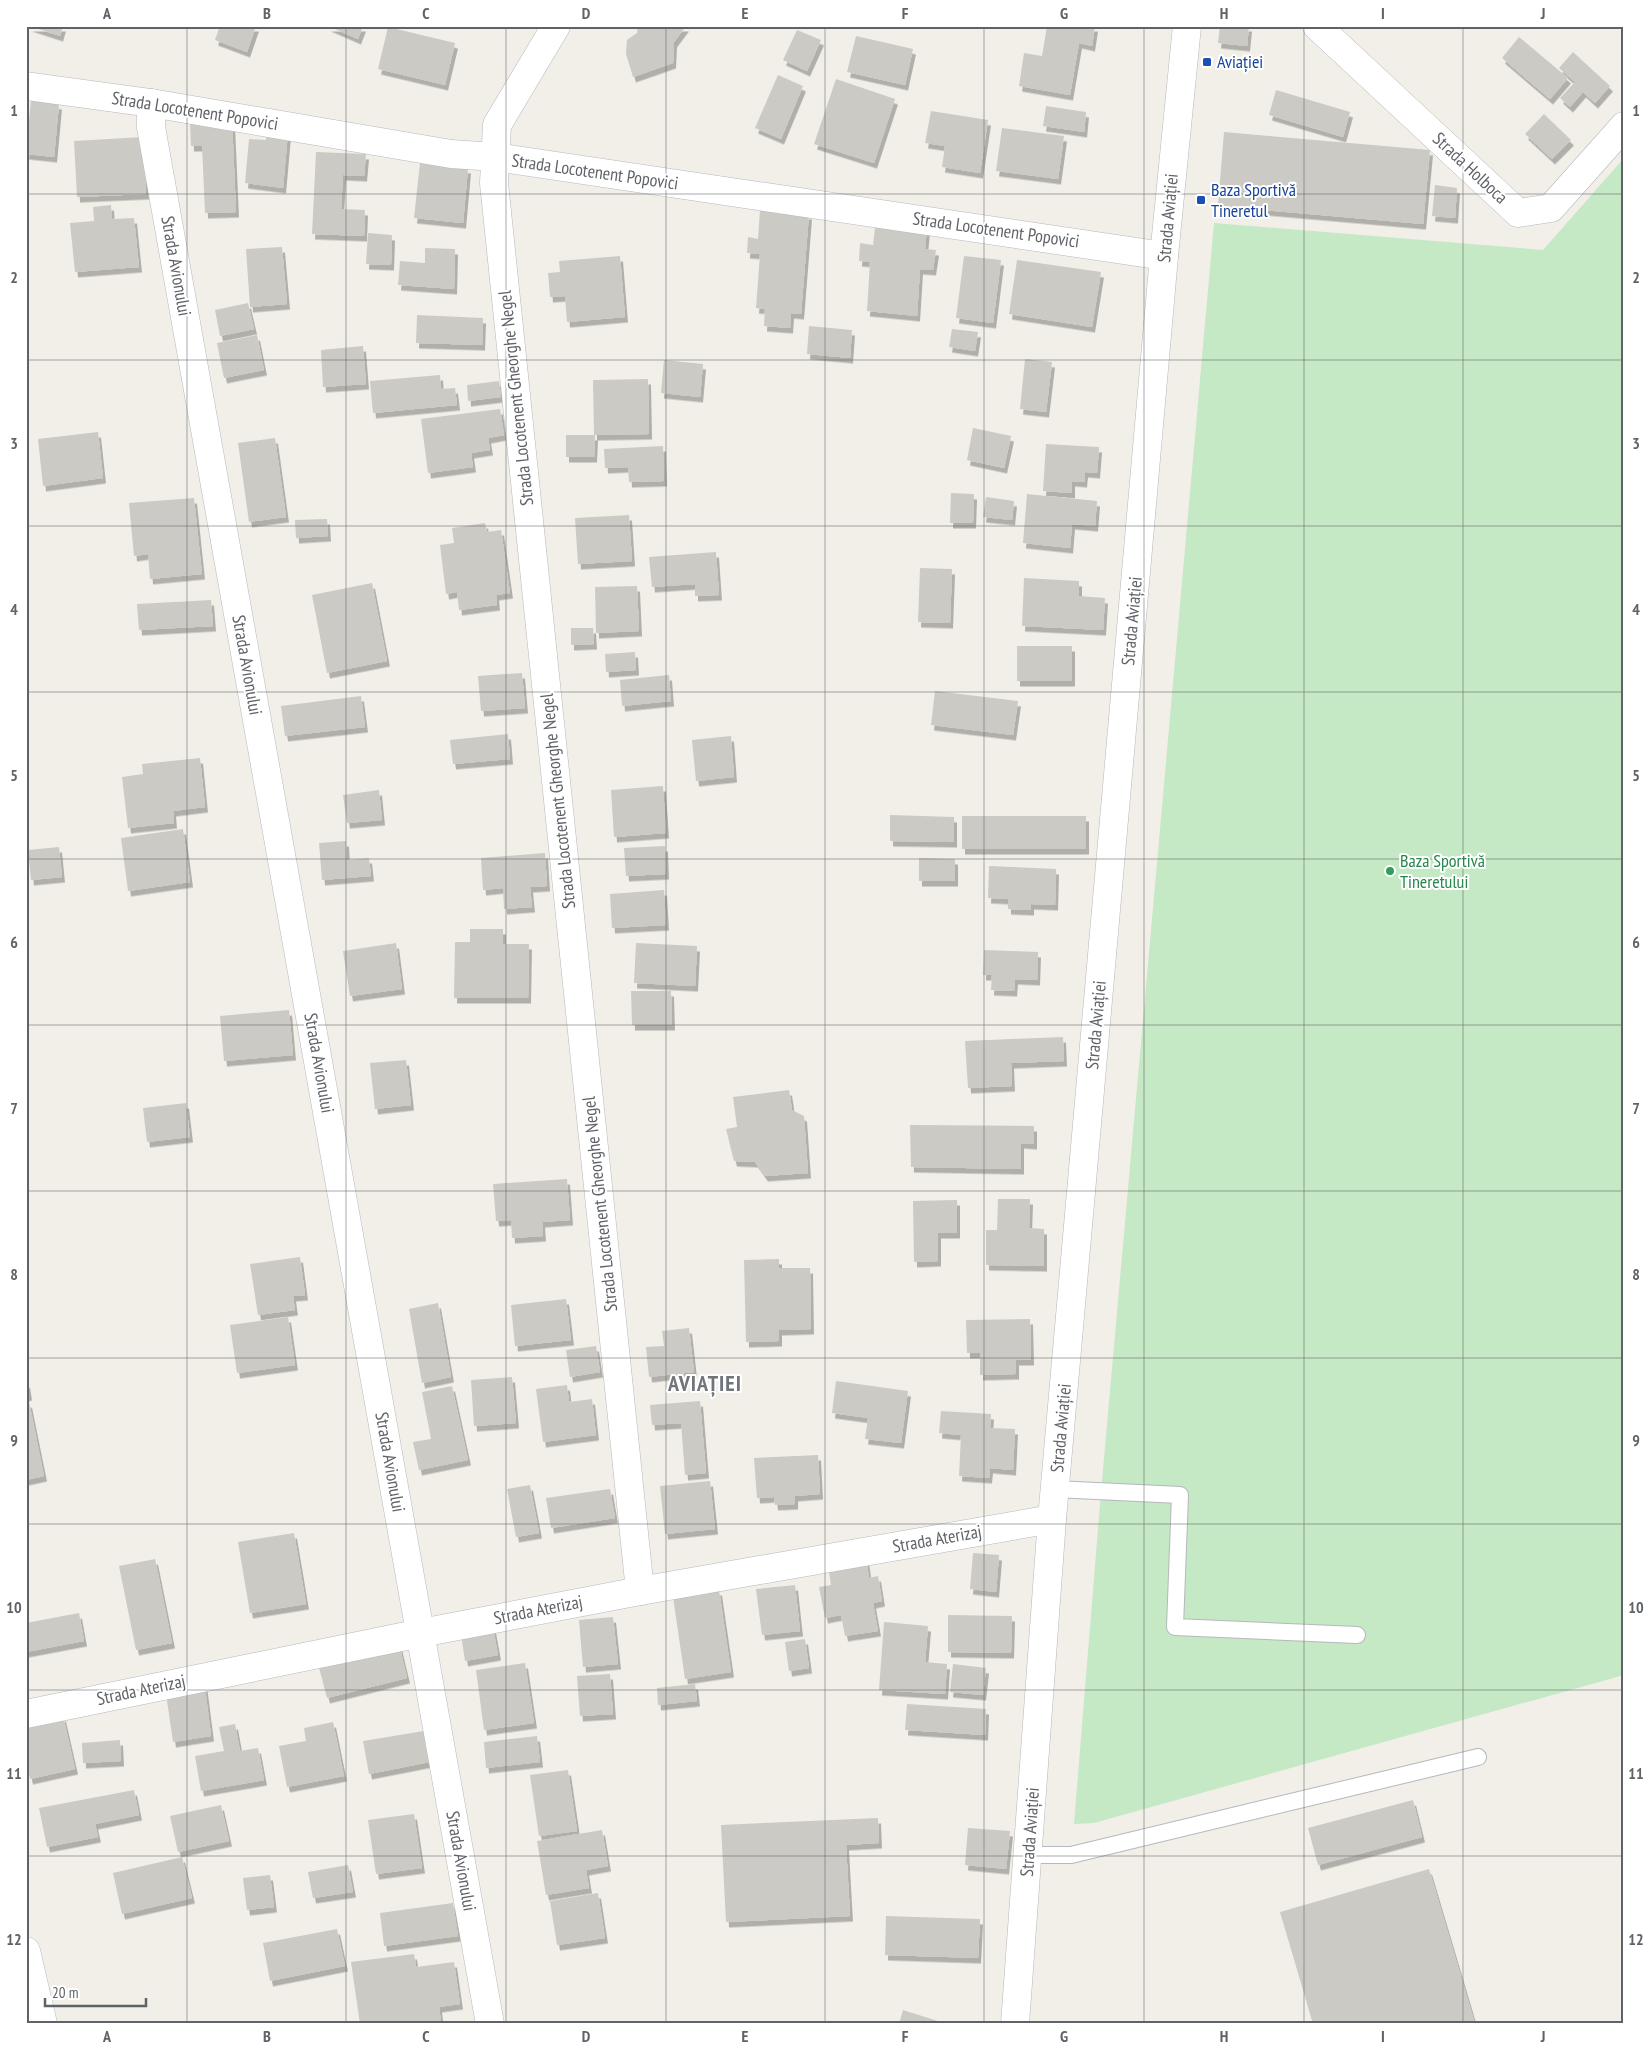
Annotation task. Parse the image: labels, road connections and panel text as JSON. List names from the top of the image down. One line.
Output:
{"streets":{"street":["Strada Locotenent Popovici","Strada Holboca","Strada Aviației","Strada Avionului","Strada Locotenent Gheorghe Negel","Strada Aterizaj"]},"crossings":[["Strada Locotenent Popovici","Strada Aviației"],["Strada Locotenent Popovici","Strada Avionului"],["Strada Locotenent Popovici","Strada Locotenent Gheorghe Negel"],["Strada Aviației","Strada Aterizaj"],["Strada Avionului","Strada Aterizaj"],["Strada Locotenent Gheorghe Negel","Strada Aterizaj"]],"districts":["AVIAȚIEI"],"places":{"transit":["Aviației","Baza Sportivă Tineretul"],"other":["Baza Sportivă Tineretului"]},"scale_bar":"20 m","grid":{"columns":["A","B","C","D","E","F","G","H","I","J"],"rows":["1","2","3","4","5","6","7","8","9","10","11","12"]}}
